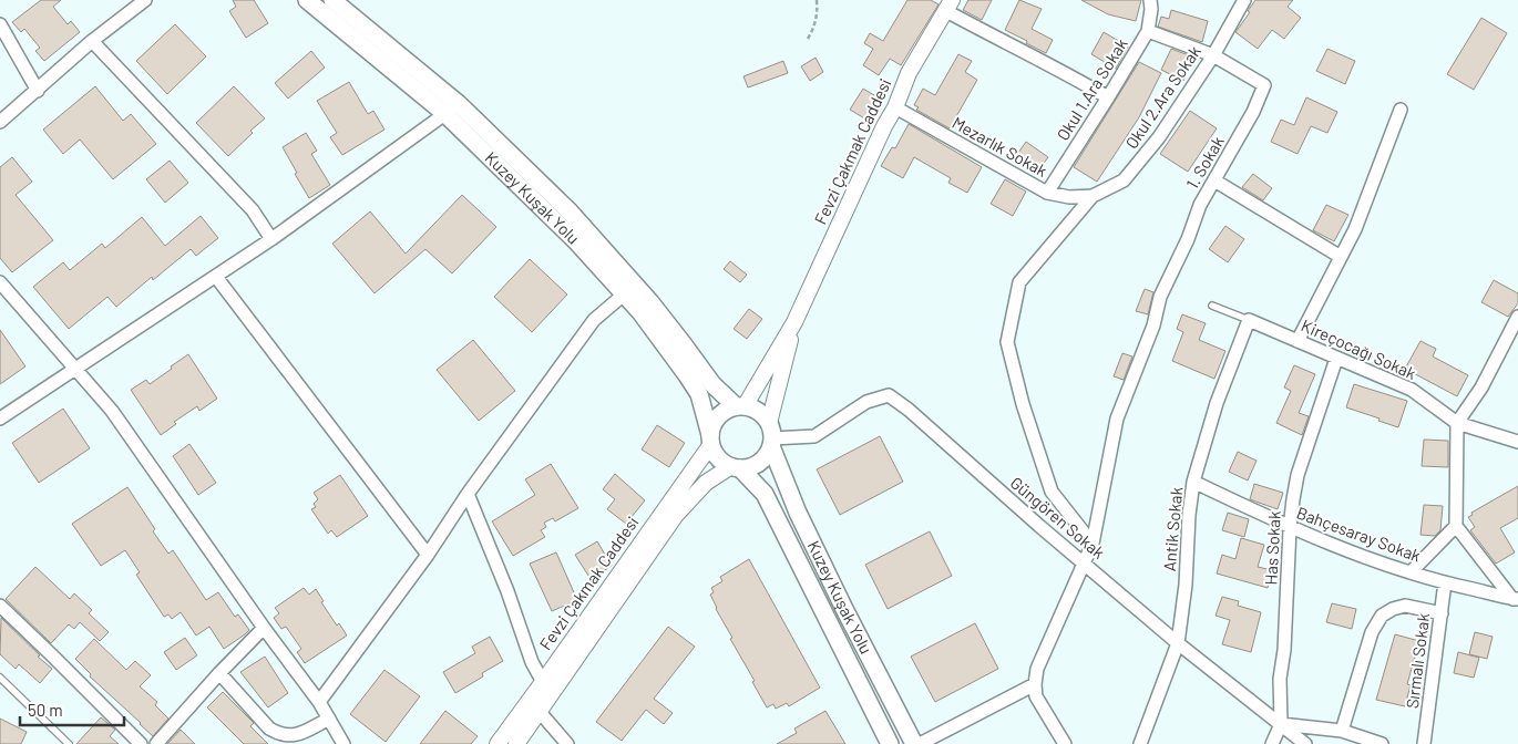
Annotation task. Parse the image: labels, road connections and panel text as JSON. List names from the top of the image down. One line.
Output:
{"streets":{"main road":["Kuzey Kuşak Yolu"],"street":["Okul 1.Ara Sokak","Okul 2.Ara Sokak","Mezarlık Sokak","Fevzi Çakmak Caddesi","1. Sokak","Kireçocağı Sokak","Güngören Sokak","Antik Sokak","Bahçesaray Sokak","Has Sokak","Sırmalı Sokak"]},"crossings":[["Okul 1.Ara Sokak","Mezarlık Sokak"],["Okul 2.Ara Sokak","Mezarlık Sokak"],["Okul 2.Ara Sokak","1. Sokak"],["Mezarlık Sokak","Fevzi Çakmak Caddesi"],["Fevzi Çakmak Caddesi","Kuzey Kuşak Yolu"],["Fevzi Çakmak Caddesi","Güngören Sokak"],["1. Sokak","Güngören Sokak"],["Kuzey Kuşak Yolu","Güngören Sokak"],["Kireçocağı Sokak","Antik Sokak"],["Kireçocağı Sokak","Has Sokak"],["Güngören Sokak","Antik Sokak"],["Güngören Sokak","Has Sokak"],["Antik Sokak","Bahçesaray Sokak"],["Bahçesaray Sokak","Has Sokak"],["Bahçesaray Sokak","Sırmalı Sokak"]],"scale_bar":"50 m"}
